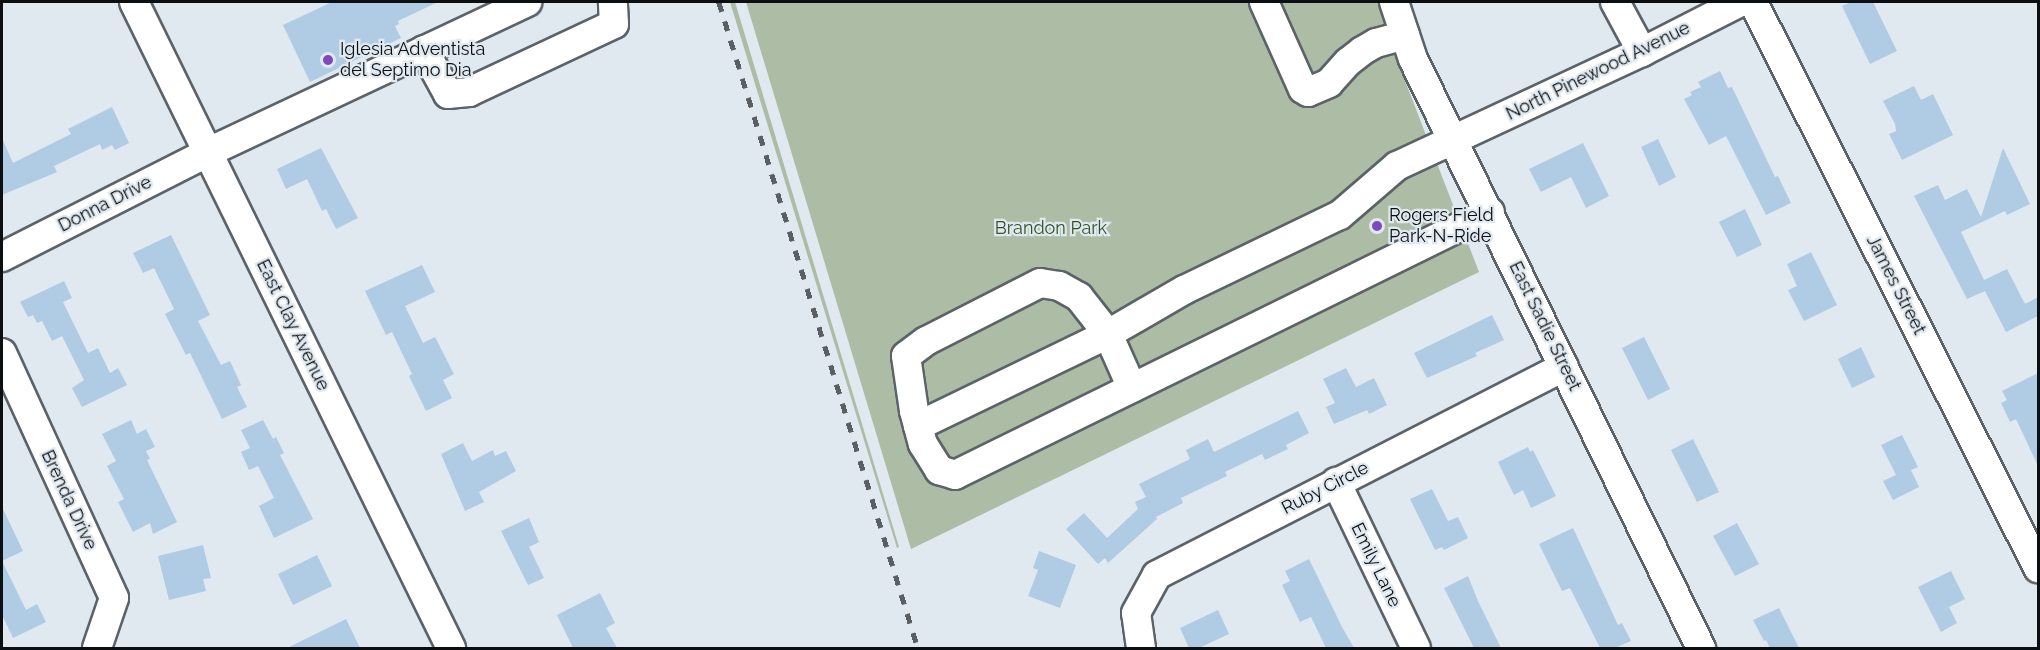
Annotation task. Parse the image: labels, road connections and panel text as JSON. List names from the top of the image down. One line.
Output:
{"streets":{"street":["North Pinewood Avenue","Donna Drive","James Street","East Clay Avenue","East Sadie Street","Ruby Circle","Brenda Drive","Emily Lane"]},"crossings":[["North Pinewood Avenue","East Sadie Street"],["Donna Drive","East Clay Avenue"],["East Sadie Street","Ruby Circle"],["Ruby Circle","Emily Lane"]],"parks":["Brandon Park"],"places":["Iglesia Adventista del Septimo Dia","Rogers Field Park-N-Ride"]}
